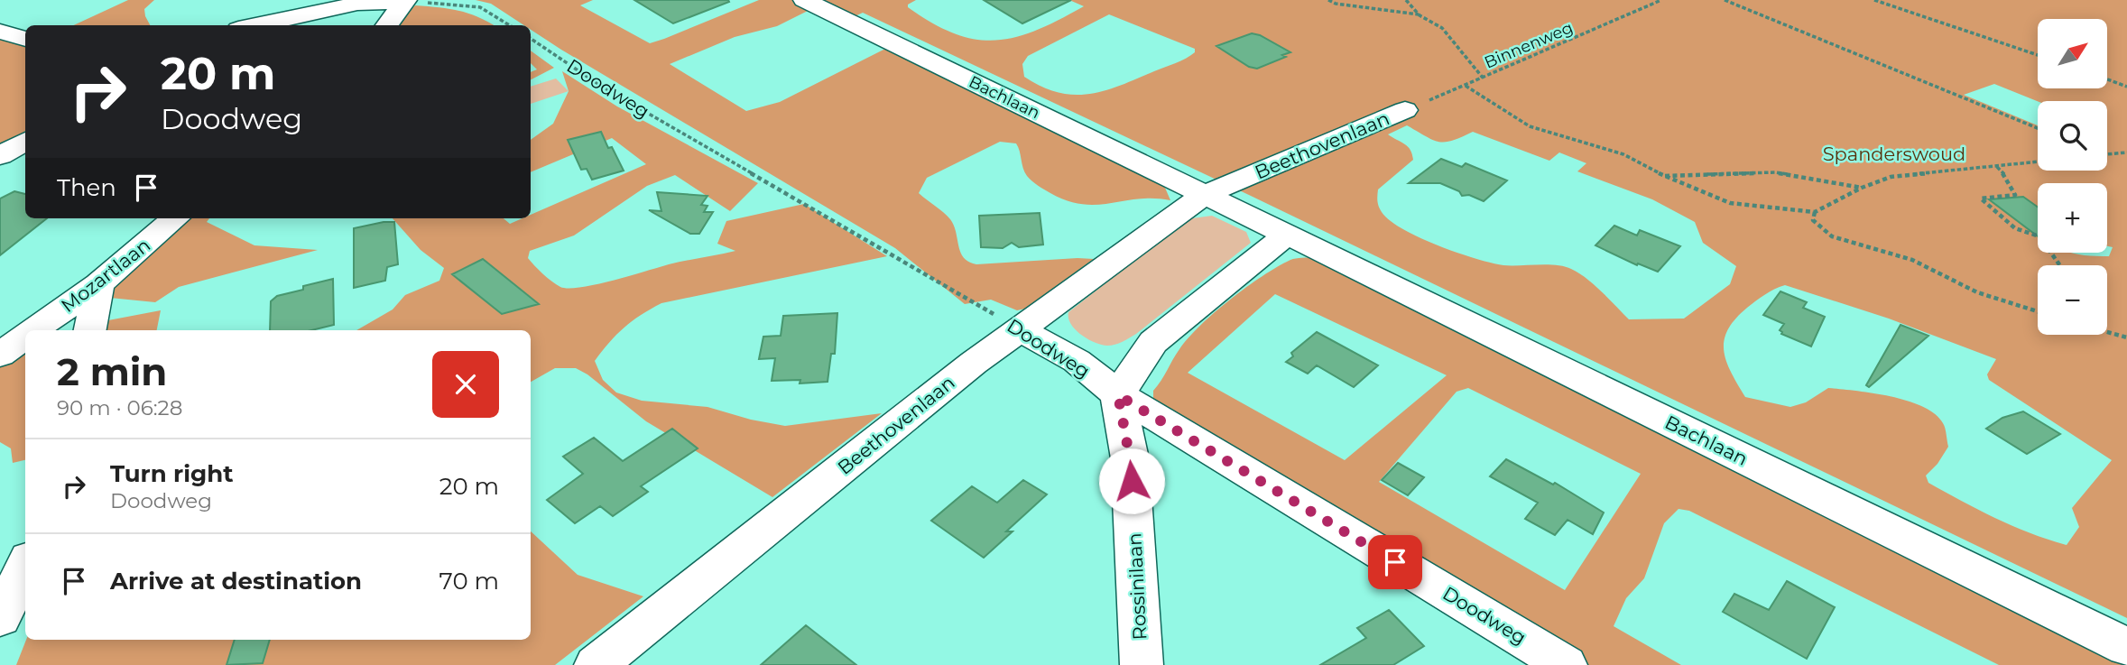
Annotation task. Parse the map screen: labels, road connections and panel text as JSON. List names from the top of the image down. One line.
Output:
{"streets":{"street":["Doodweg","Bachlaan","Beethovenlaan","Mozartlaan","Rossinilaan"],"path":["Binnenweg"]},"crossings":[["Binnenweg","Beethovenlaan"],["Doodweg","Beethovenlaan"],["Doodweg","Rossinilaan"],["Bachlaan","Beethovenlaan"]],"parks":["Spanderswoud"],"north":"top right","page":{"map_buttons":["+","−"],"turn":["20 m","Doodweg"],"then":"Then","heading":["2 min","90 m · 06:28"],"list":[{"name":"Turn right","note":"Doodweg","value":"20 m"},{"name":"Arrive at destination","value":"70 m"}]}}
